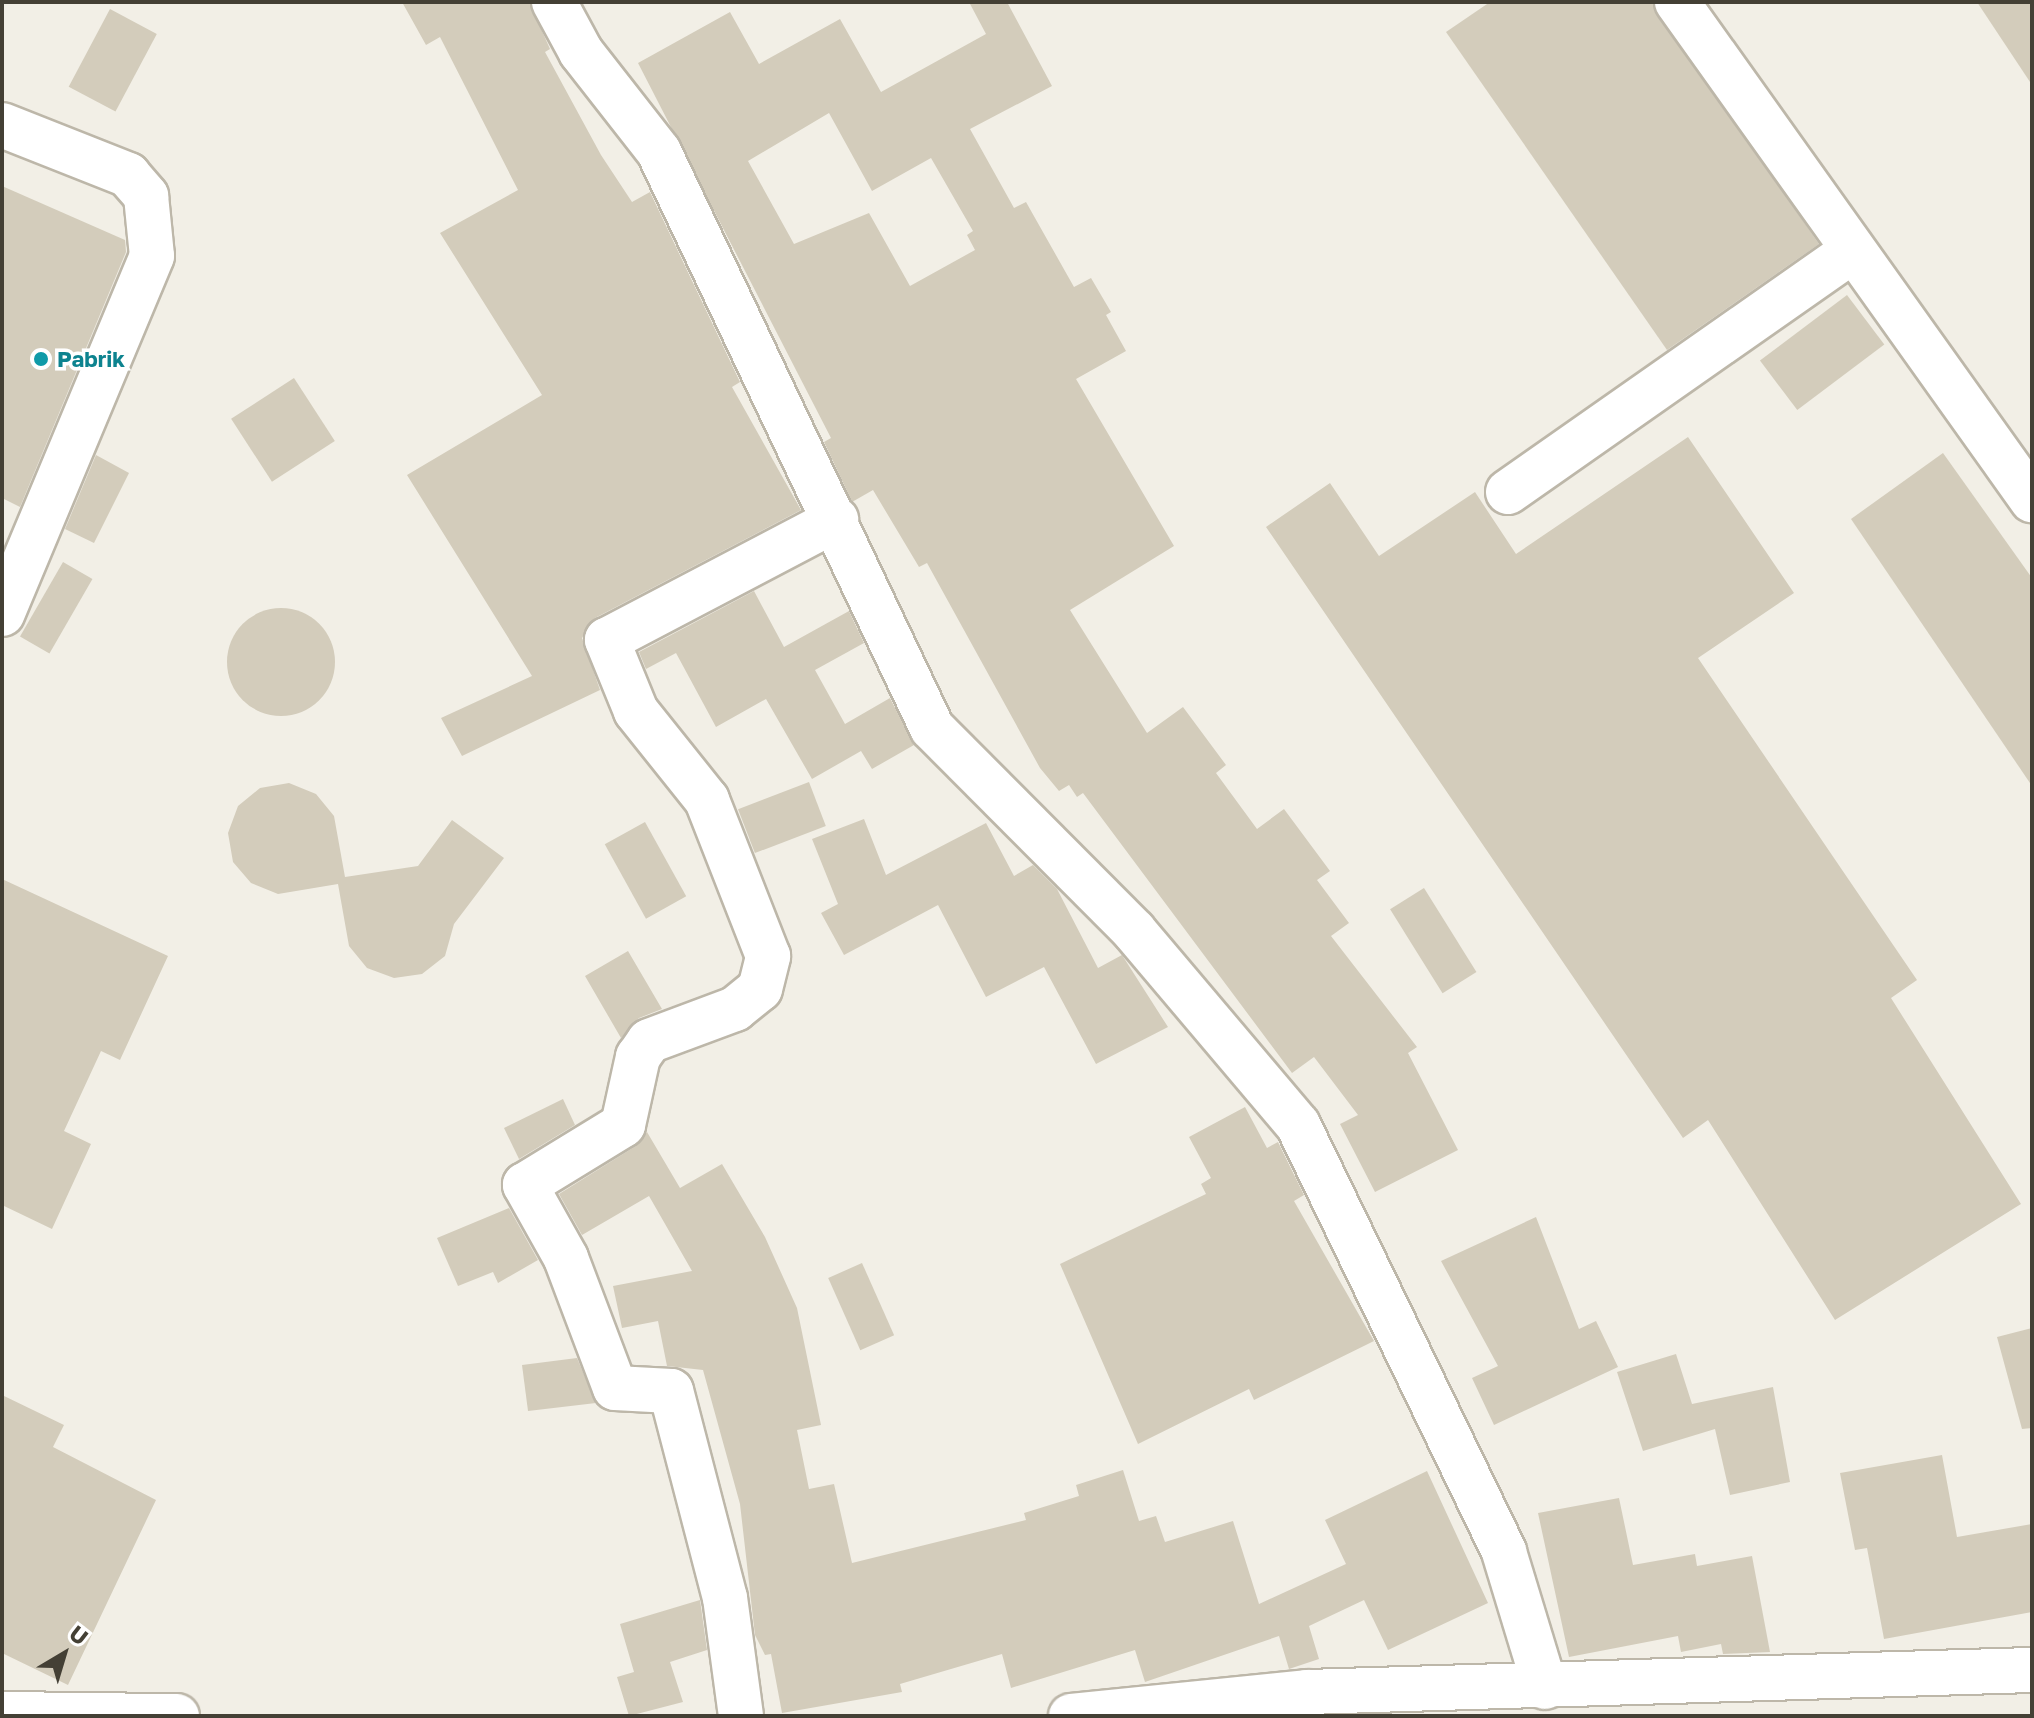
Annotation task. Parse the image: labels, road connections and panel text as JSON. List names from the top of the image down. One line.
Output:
{"places":["Pabrik"],"north":"top right"}
